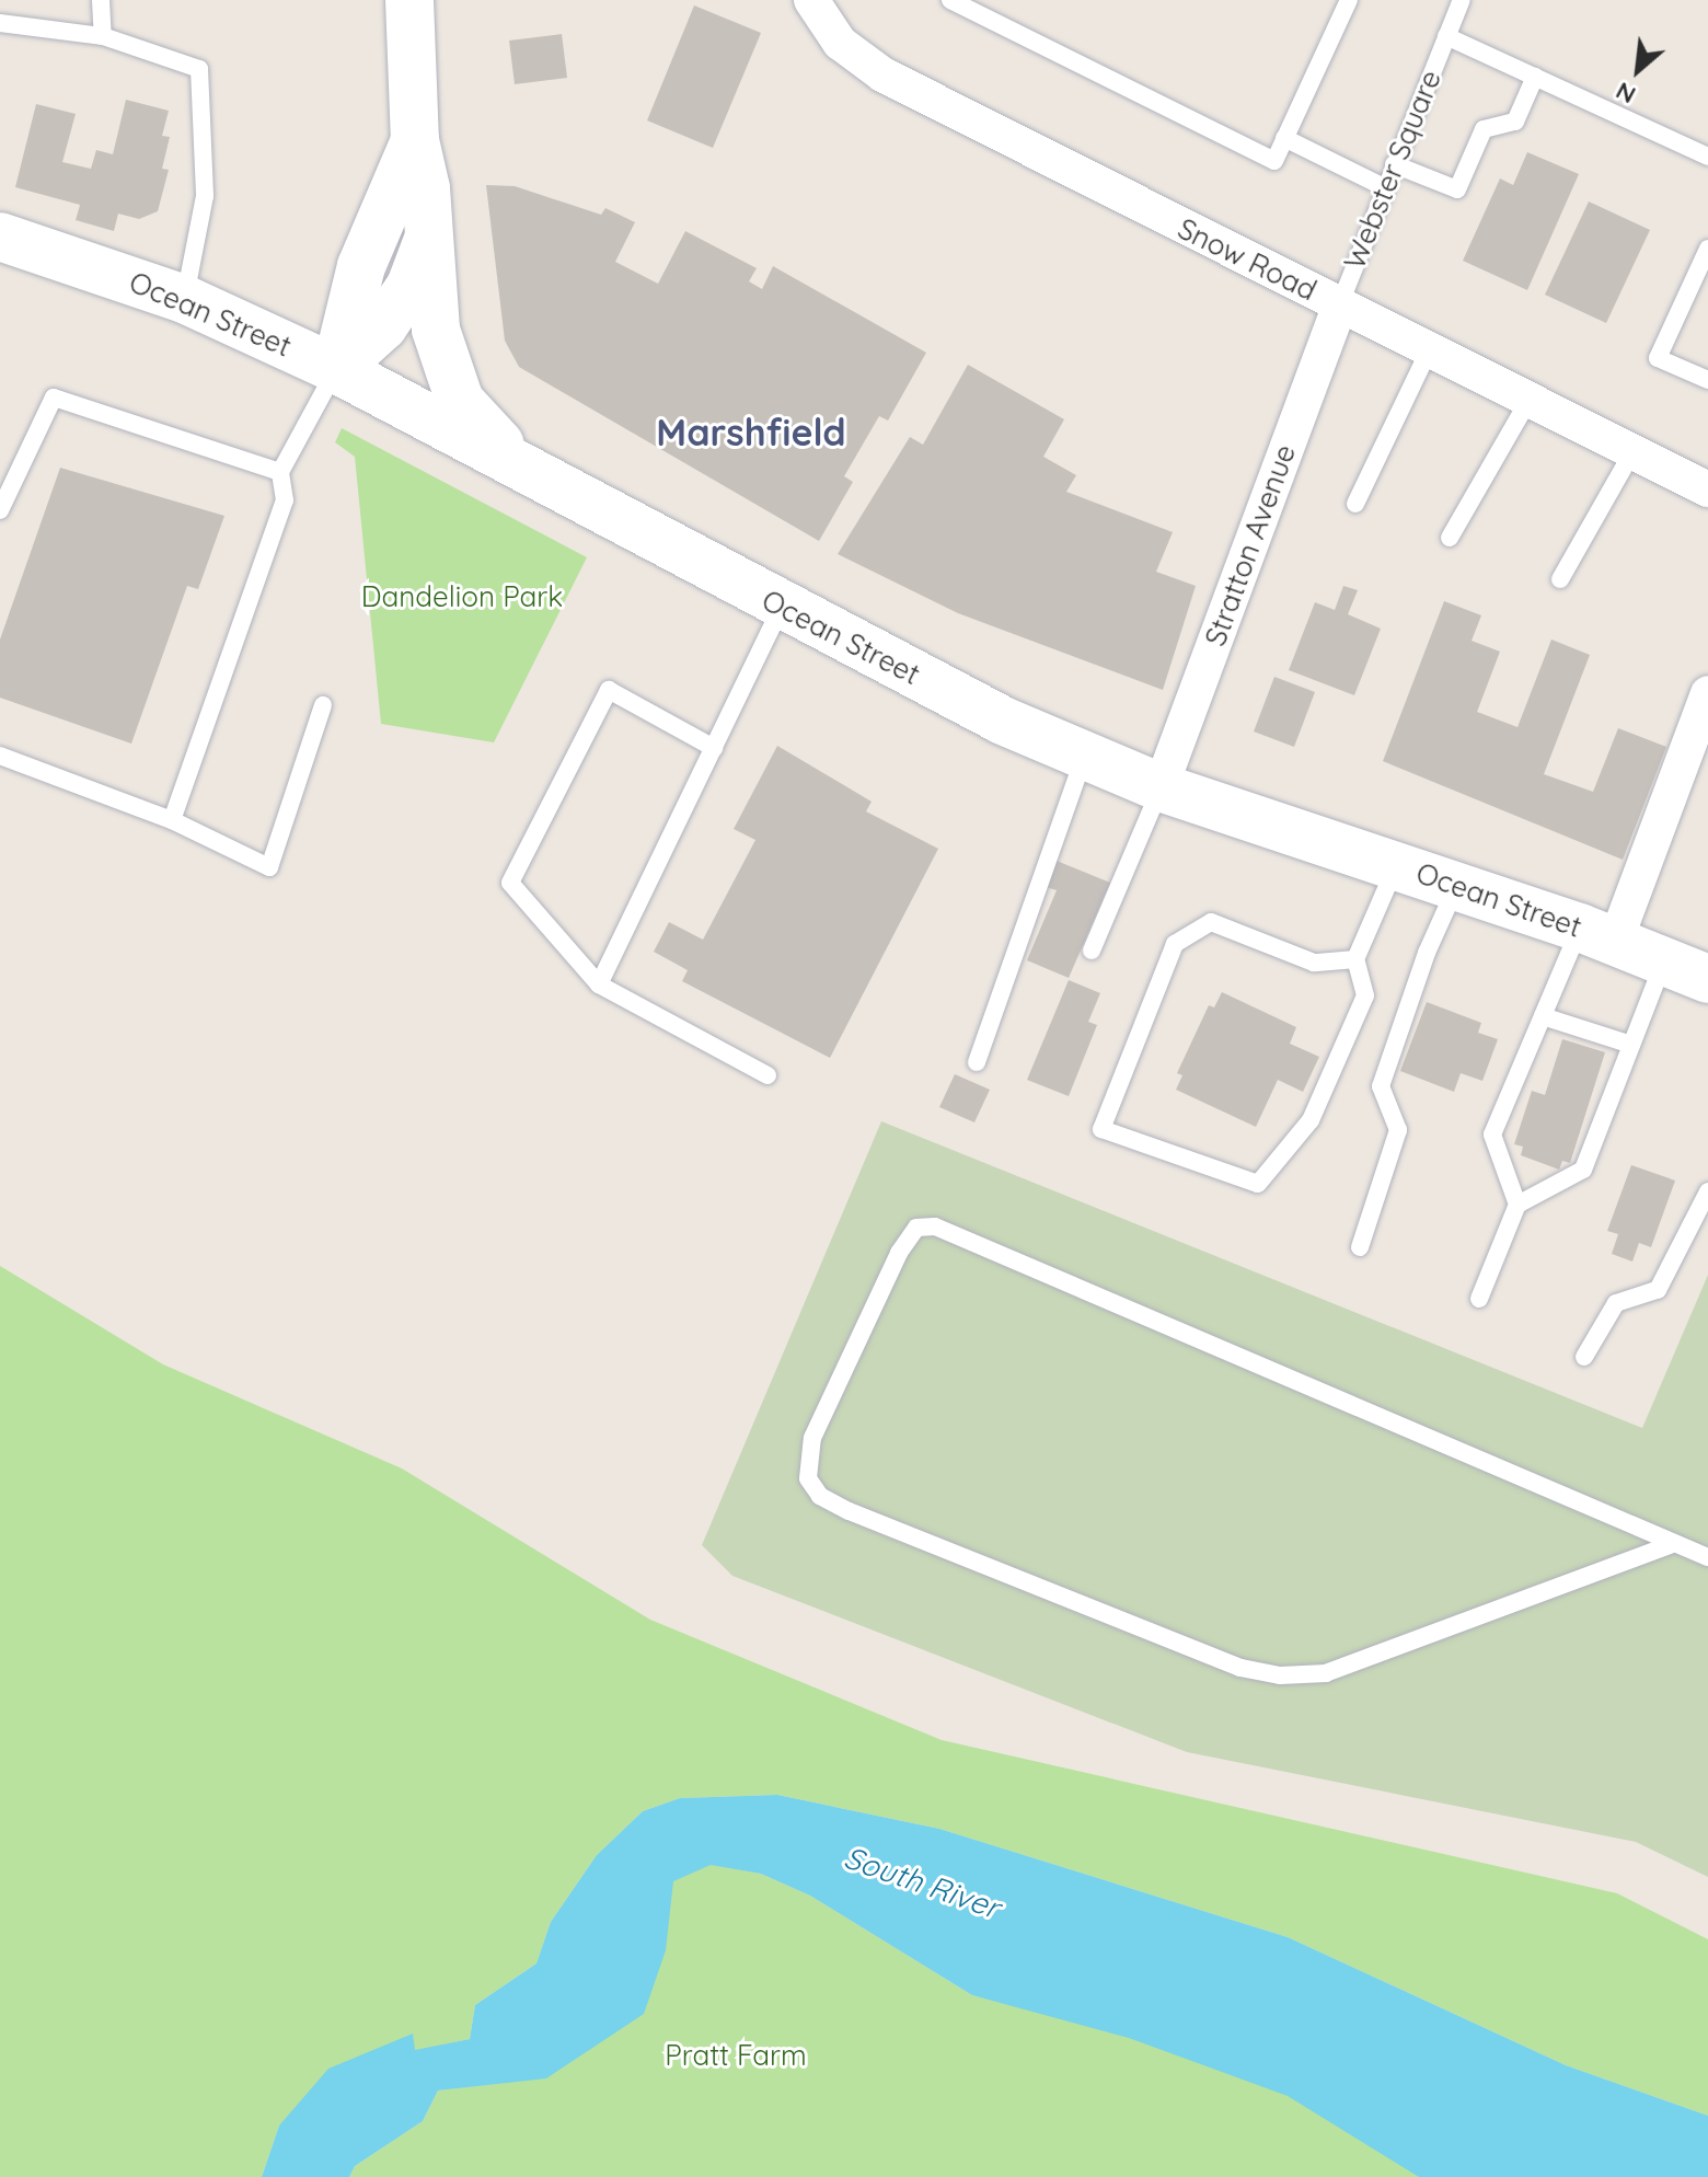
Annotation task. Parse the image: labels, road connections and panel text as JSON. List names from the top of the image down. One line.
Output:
{"streets":{"main road":["Ocean Street"],"street":["Snow Road","Stratton Avenue"],"lane":["Webster Square"]},"crossings":[["Webster Square","Snow Road"],["Webster Square","Stratton Avenue"],["Snow Road","Stratton Avenue"],["Ocean Street","Stratton Avenue"]],"districts":["Marshfield"],"water":["South River"],"parks":["Dandelion Park","Pratt Farm"],"north":"bottom left"}
